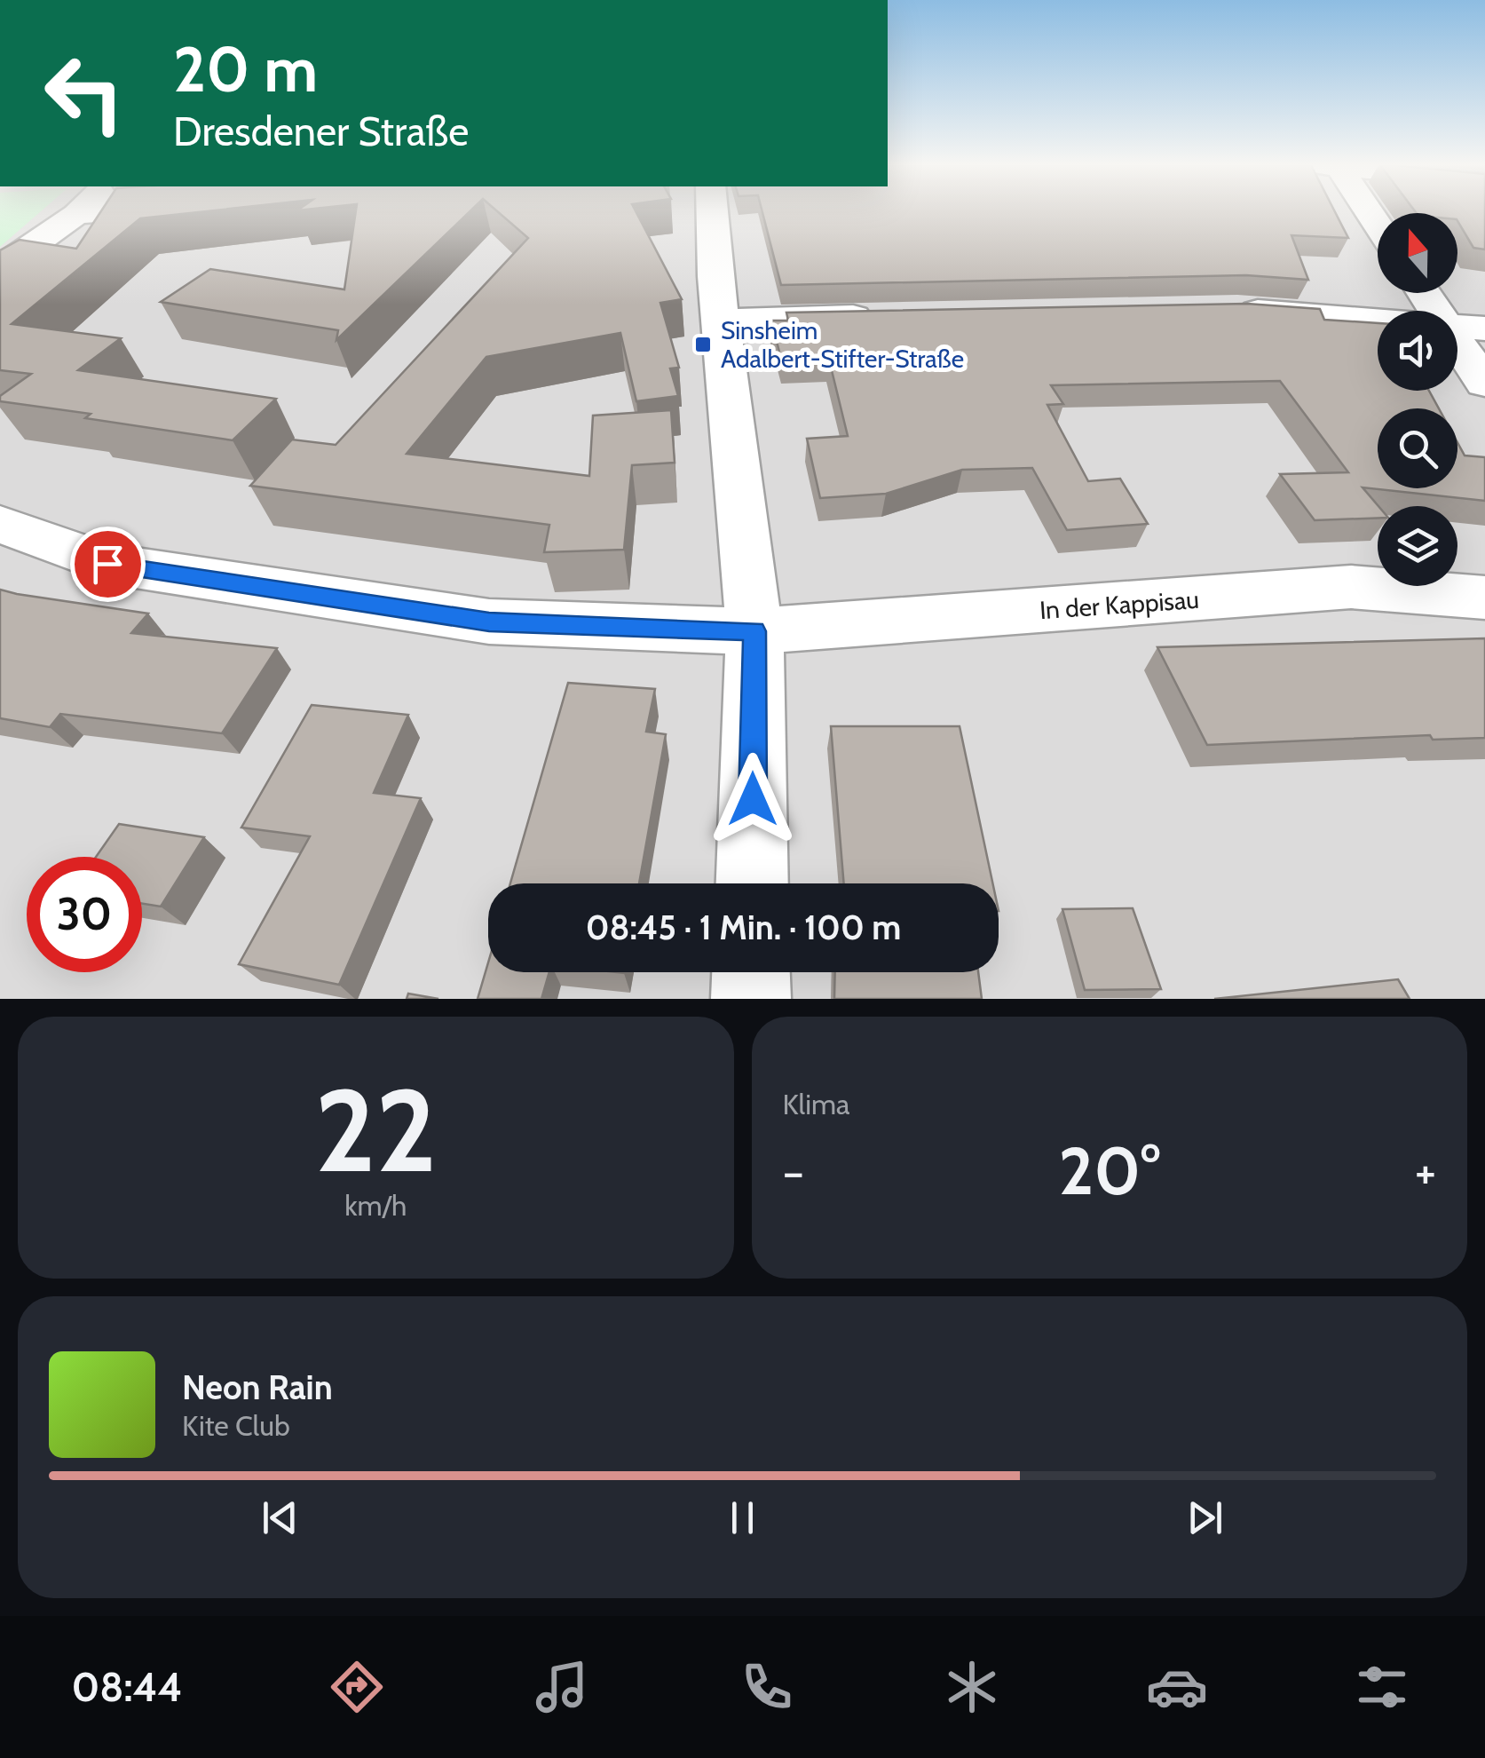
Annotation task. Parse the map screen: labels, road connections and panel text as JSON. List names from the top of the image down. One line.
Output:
{"streets":{"street":["In der Kappisau"]},"places":{"transit":["Sinsheim Adalbert-Stifter-Straße"]},"north":"top","page":{"turn":["20 m","Dresdener Straße"],"limit":"30","trip":"08:45 · 1 Min. · 100 m","tile":[["22","km/h"],"Klima"],"heat":["−","20°","+"],"song":["Neon Rain","Kite Club"],"tabs":"08:44"}}
